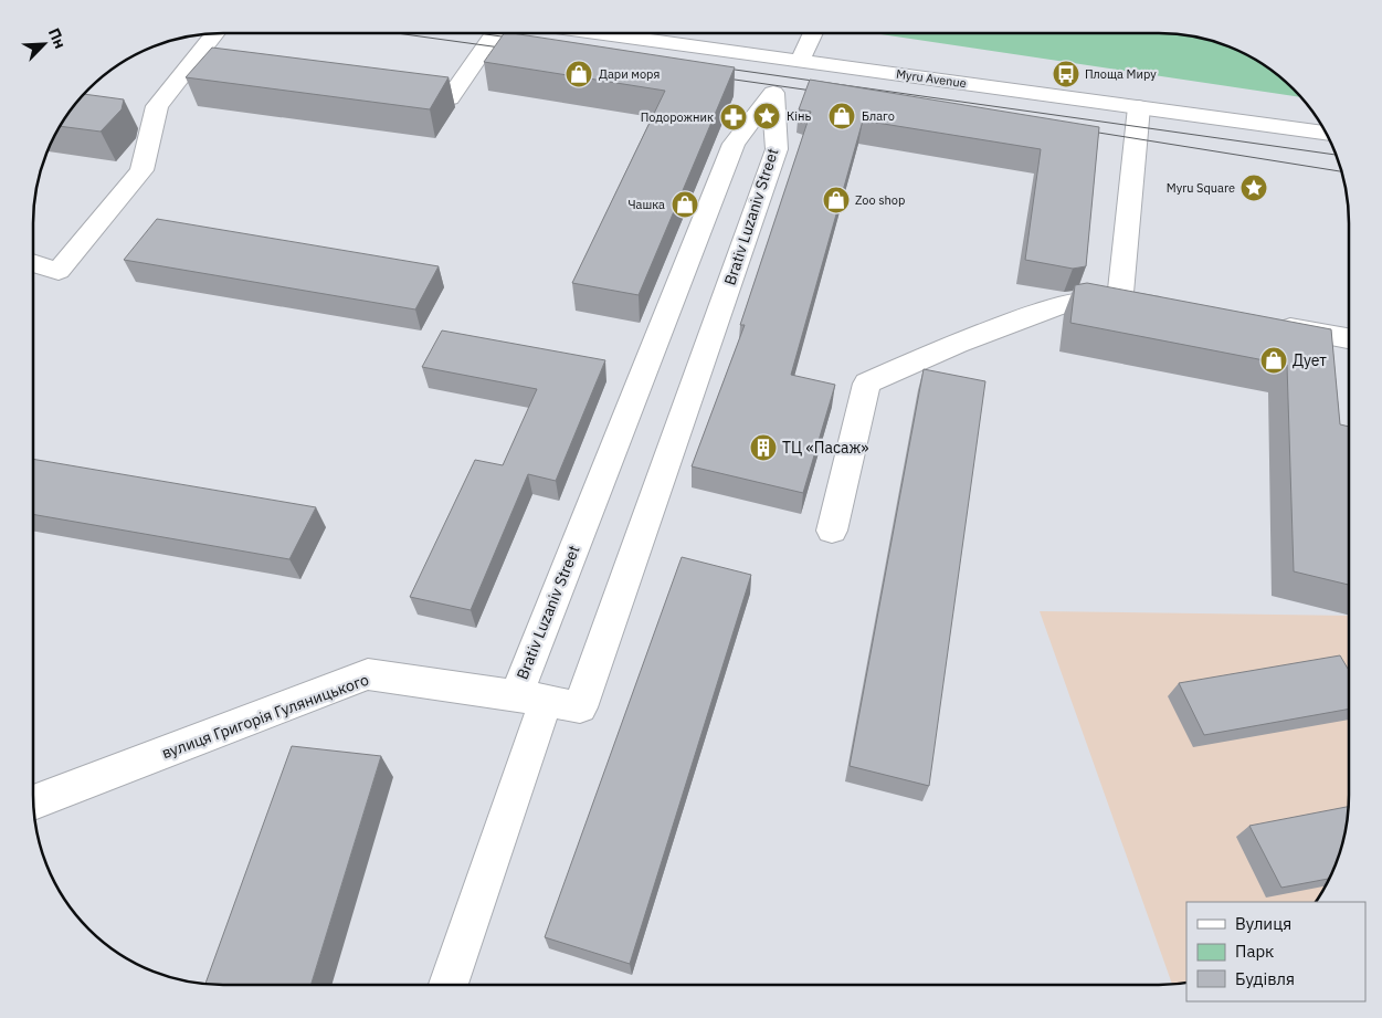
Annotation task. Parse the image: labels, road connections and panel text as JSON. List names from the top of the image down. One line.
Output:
{"streets":{"street":["Myru Avenue","Brativ Luzaniv Street","вулиця Григорія Гуляницького"]},"crossings":[["Brativ Luzaniv Street","вулиця Григорія Гуляницького"]],"places":{"shop":["Дари моря","Благо","Zoo shop","Чашка","Дует"],"bus stop":["Площа Миру"],"place":["Кінь","Myru Square"],"pharmacy":["Подорожник"],"building":["ТЦ «Пасаж»"]},"legend":["Вулиця","Парк","Будівля"],"north":"top right"}
